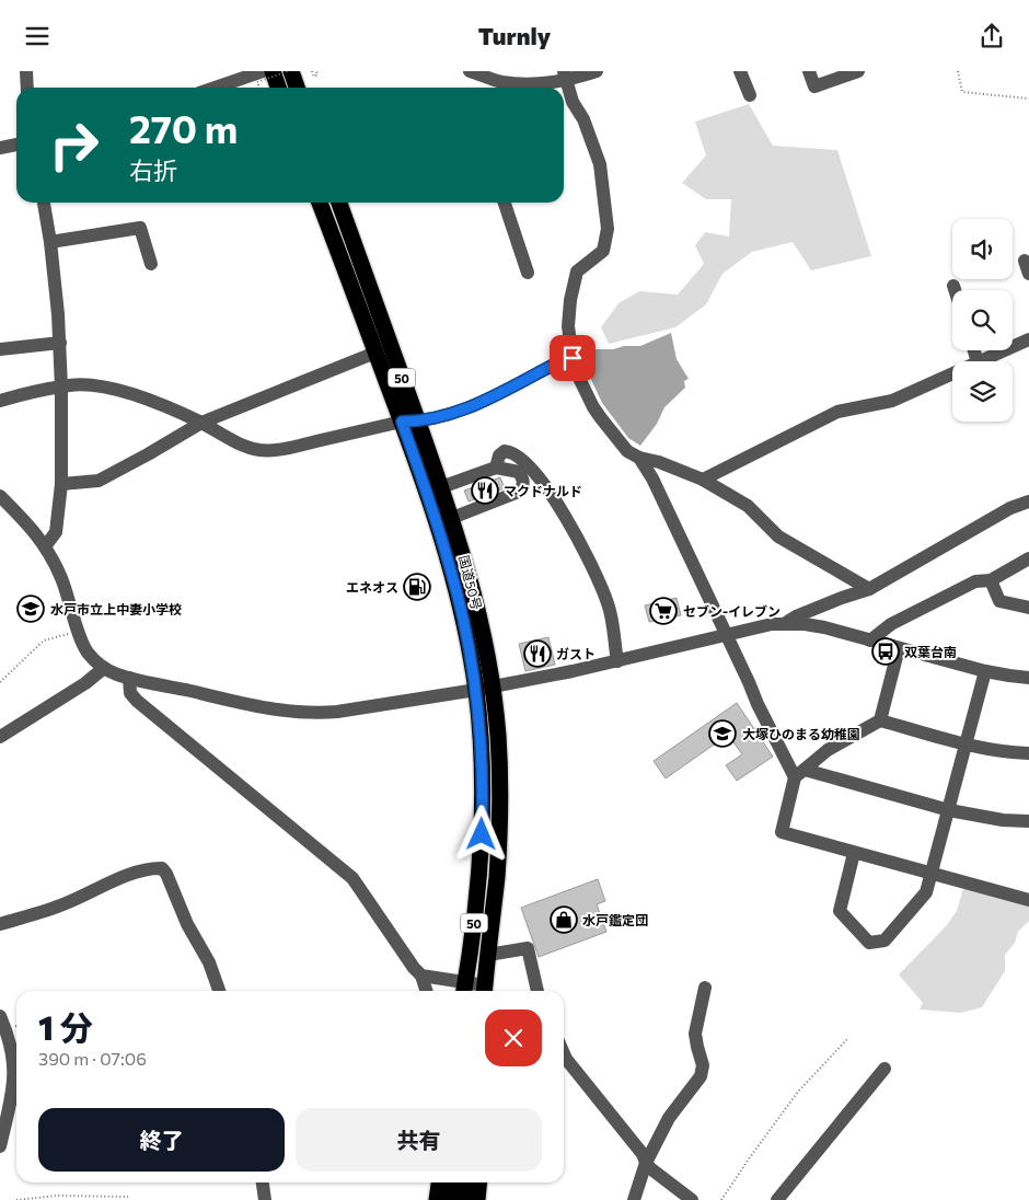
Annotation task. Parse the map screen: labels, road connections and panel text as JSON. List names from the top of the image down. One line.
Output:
{"streets":{"highway":["50","国道50号"]},"places":{"restaurant":["マクドナルド","ガスト"],"fuel station":["エネオス"],"school or university":["水戸市立上中妻小学校","大塚ひのまる幼稚園"],"supermarket":["セブン-イレブン"],"bus stop":["双葉台南"],"shop":["水戸鑑定団"]},"page":{"header":"Turnly","turn":["270 m","右折"],"heading":["1 分","390 m · 07:06"],"buttons":["終了","共有"]}}
